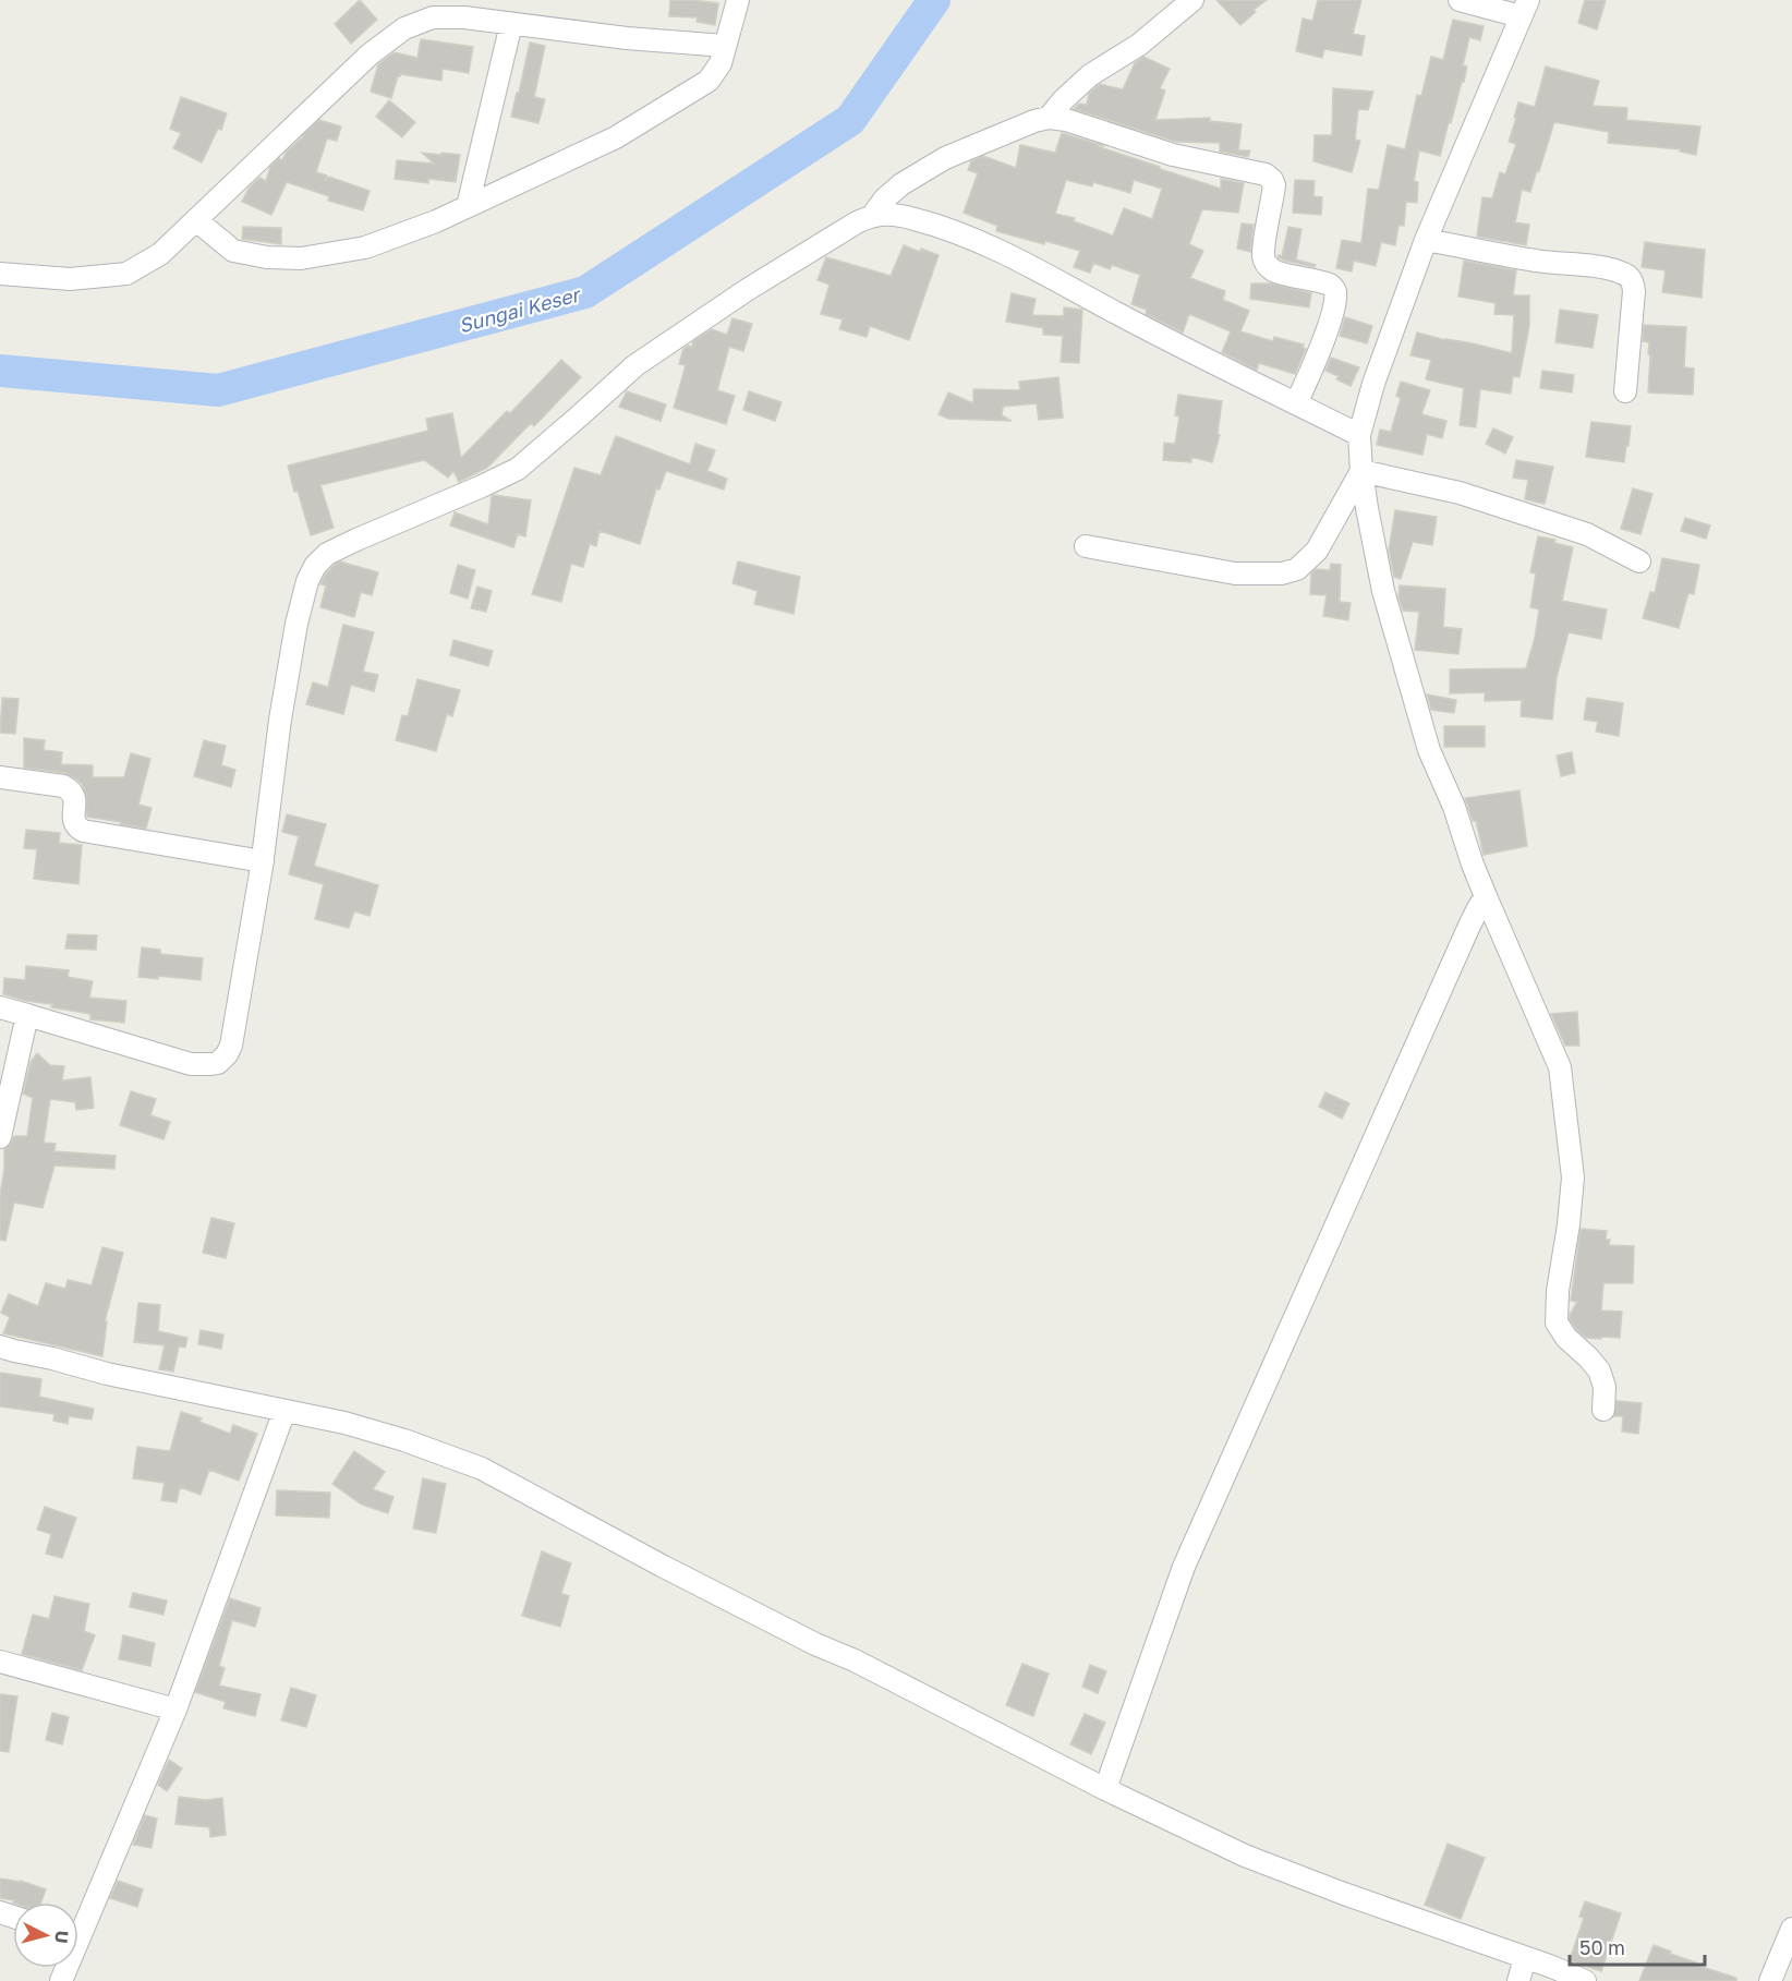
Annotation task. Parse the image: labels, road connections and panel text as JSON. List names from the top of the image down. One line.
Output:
{"water":["Sungai Keser"],"scale_bar":"50 m","north":"right"}
